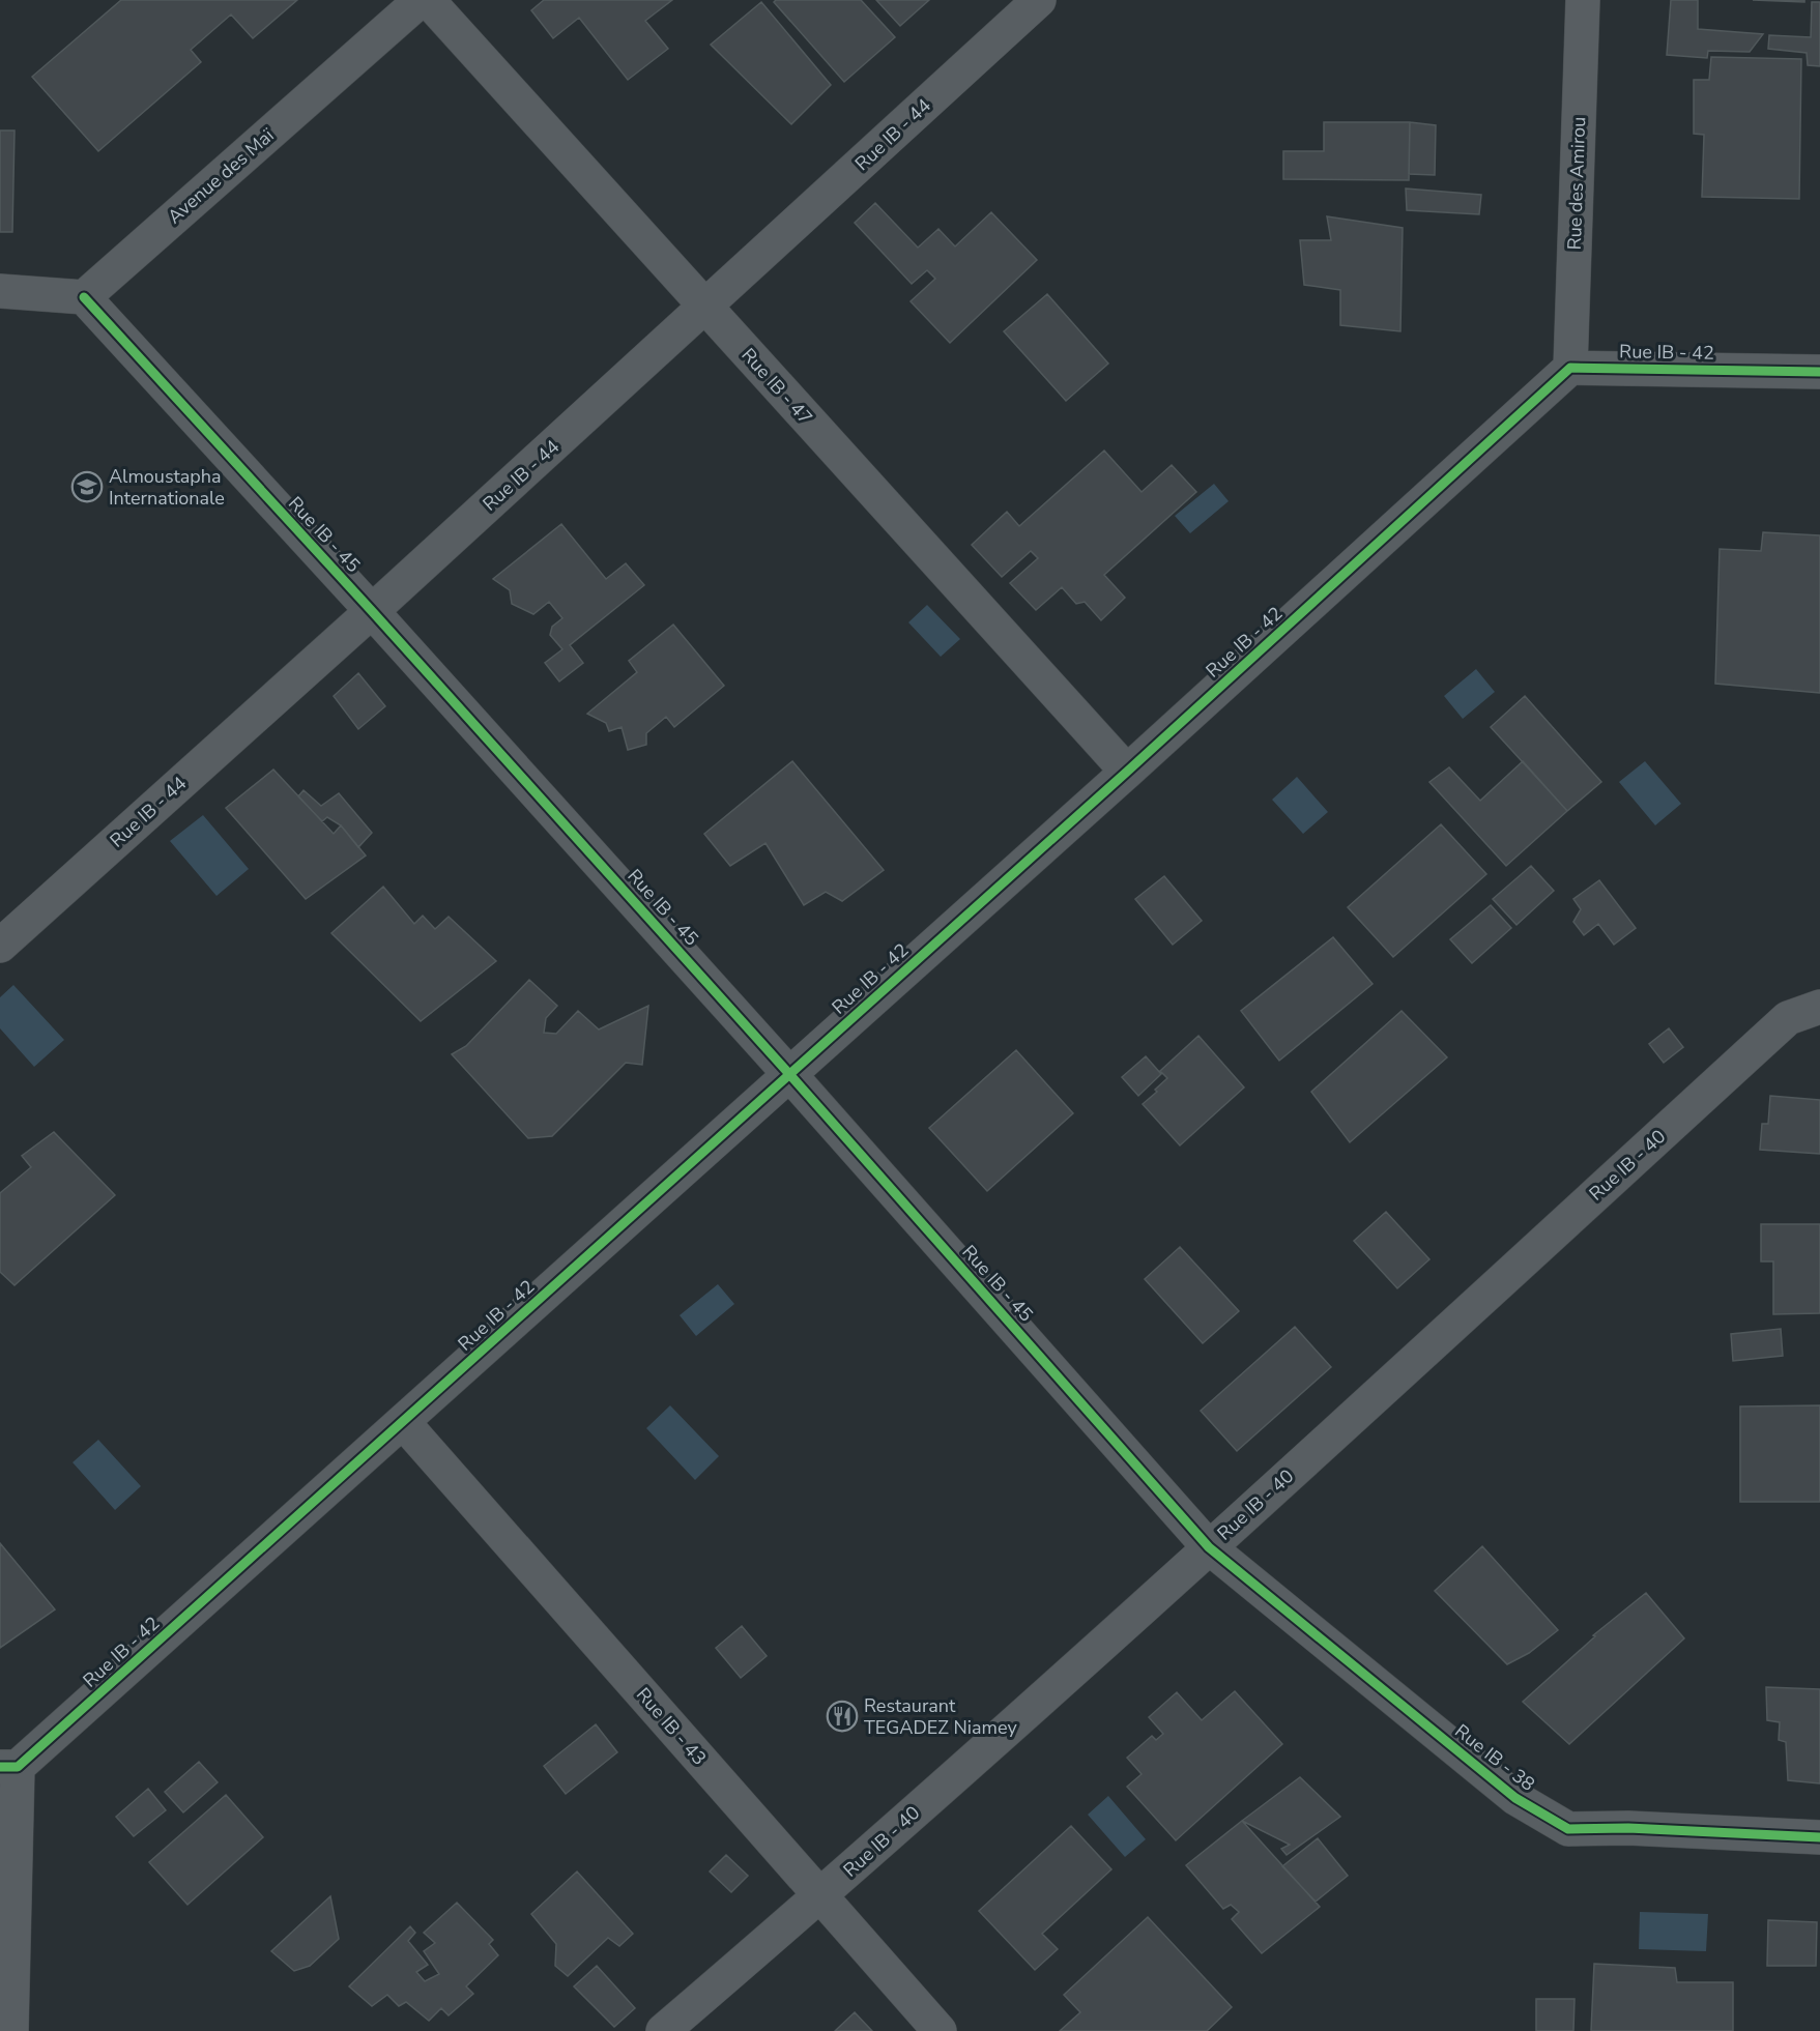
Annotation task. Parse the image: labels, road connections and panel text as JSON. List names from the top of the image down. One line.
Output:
{"streets":{"street":["Rue IB - 44","Avenue des Maï","Rue des Amirou","Rue IB - 42","Rue IB - 47","Rue IB - 45","Rue IB - 40","Rue IB - 43","Rue IB - 38"]},"crossings":[["Rue IB - 44","Rue IB - 47"],["Rue IB - 44","Rue IB - 45"],["Avenue des Maï","Rue IB - 45"],["Rue des Amirou","Rue IB - 42"],["Rue IB - 42","Rue IB - 47"],["Rue IB - 42","Rue IB - 45"],["Rue IB - 42","Rue IB - 43"],["Rue IB - 45","Rue IB - 40"],["Rue IB - 45","Rue IB - 38"],["Rue IB - 40","Rue IB - 43"],["Rue IB - 40","Rue IB - 38"]],"places":{"school or university":["Almoustapha Internationale"],"restaurant":["Restaurant TEGADEZ Niamey"]}}
